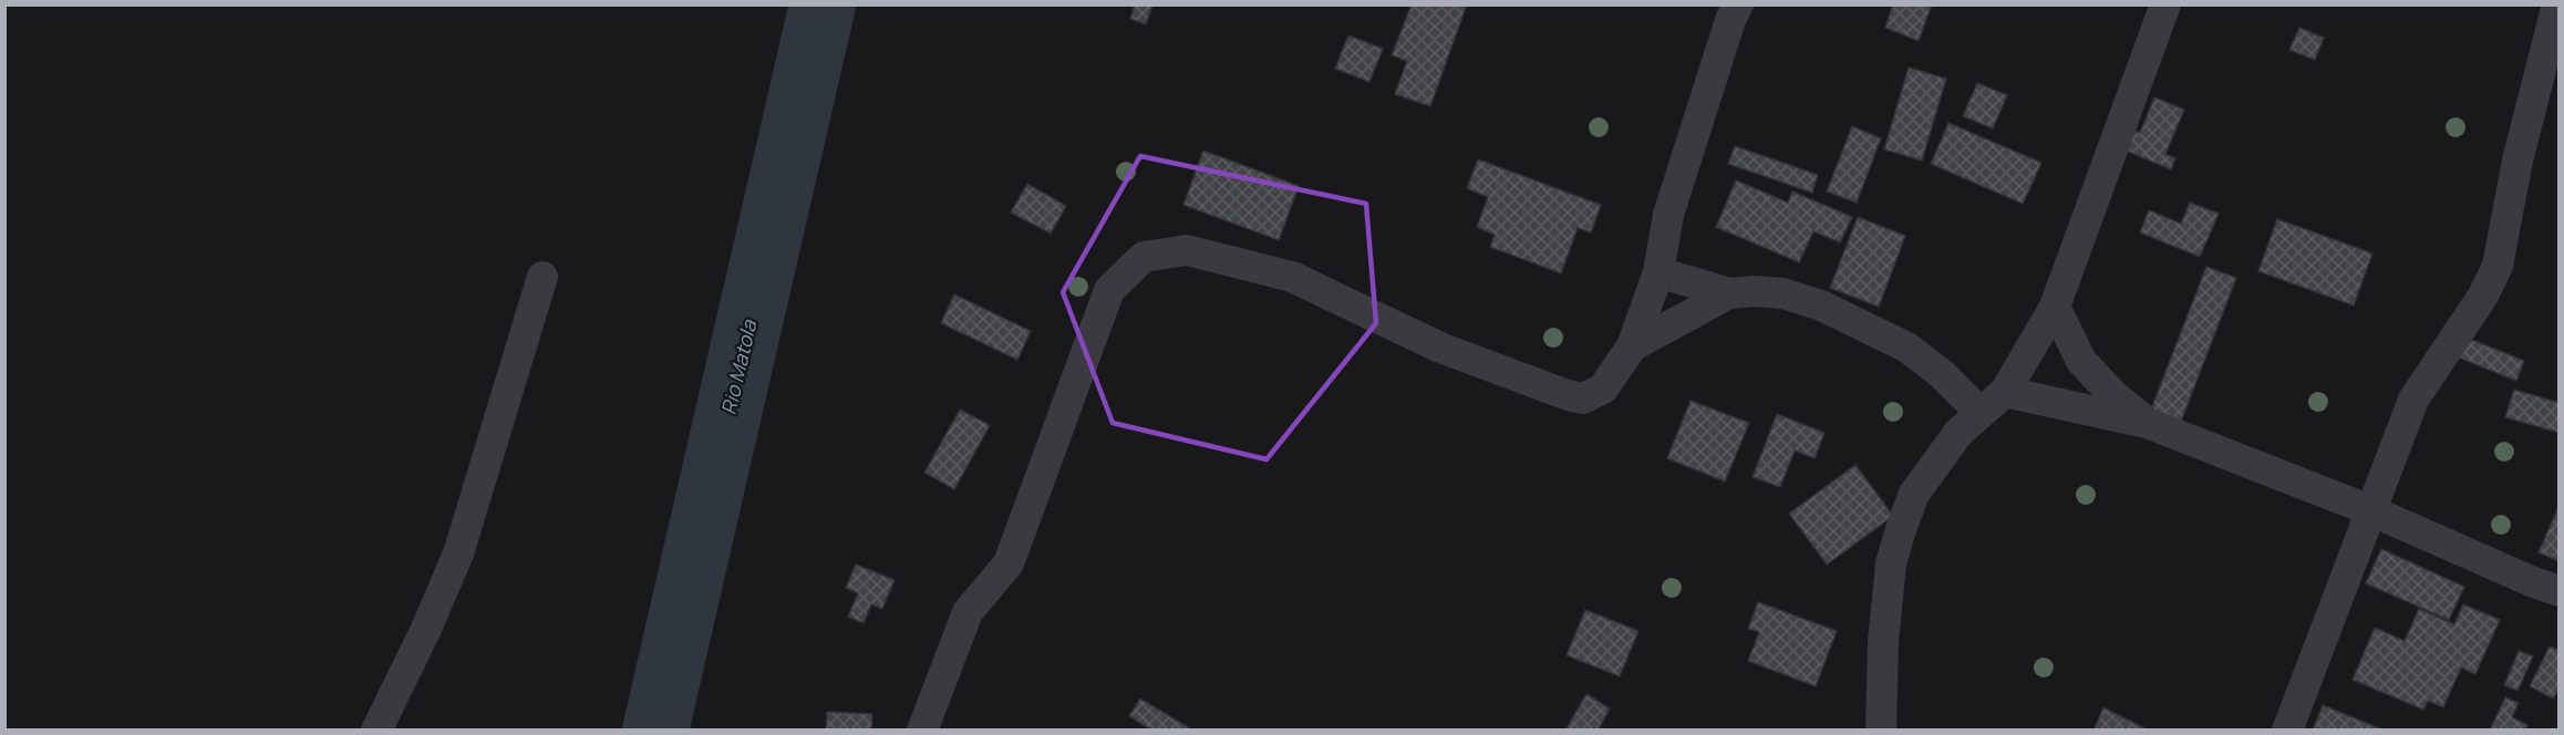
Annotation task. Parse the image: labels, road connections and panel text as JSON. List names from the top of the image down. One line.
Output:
{"water":["Rio Matola"]}
